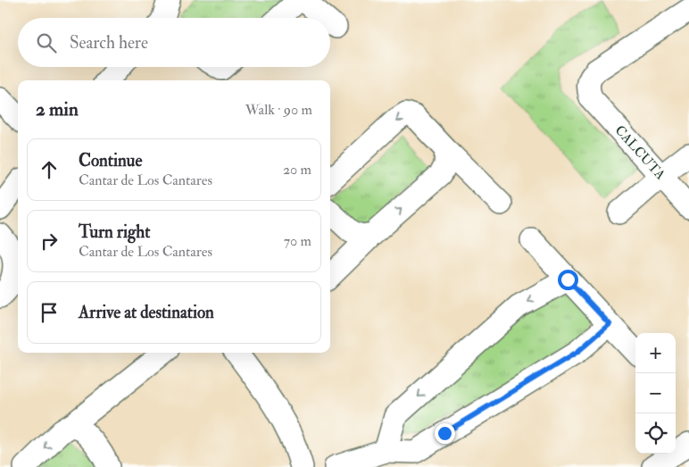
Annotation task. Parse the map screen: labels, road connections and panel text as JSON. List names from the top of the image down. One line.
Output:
{"streets":{"street":["CALCUTA"]},"page":{"search":"Search here","heading":["2 min","Walk · 90 m"],"list":[["Continue","Cantar de Los Cantares","20 m"],["Turn right","Cantar de Los Cantares","70 m"],"Arrive at destination"],"map_buttons":["+","−"]}}
